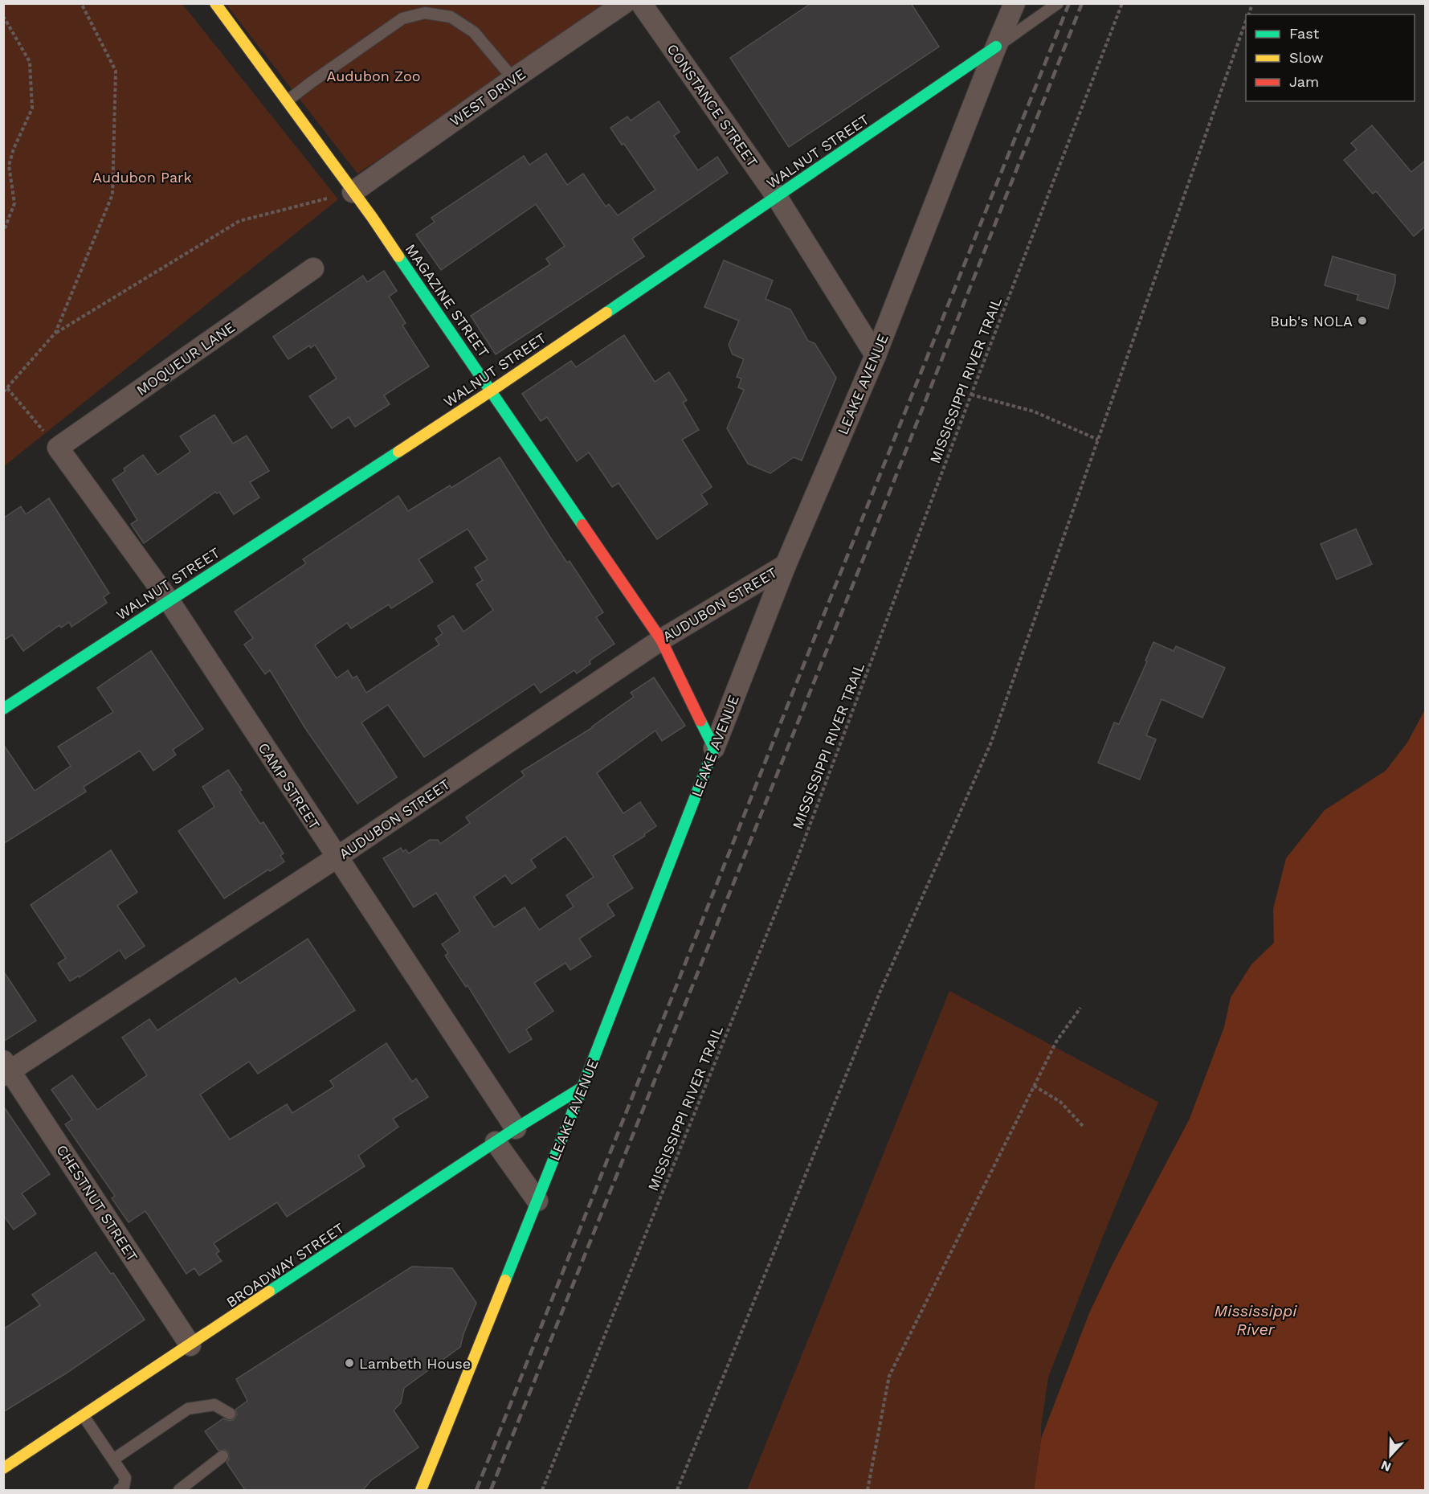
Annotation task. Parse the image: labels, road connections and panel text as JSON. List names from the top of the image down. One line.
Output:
{"streets":{"street":["WEST DRIVE","CONSTANCE STREET","WALNUT STREET","MAGAZINE STREET","MOQUEUR LANE","LEAKE AVENUE","AUDUBON STREET","CAMP STREET","CHESTNUT STREET","BROADWAY STREET"],"path":["MISSISSIPPI RIVER TRAIL"]},"crossings":[["WEST DRIVE","MAGAZINE STREET"],["CONSTANCE STREET","WALNUT STREET"],["CONSTANCE STREET","LEAKE AVENUE"],["WALNUT STREET","MAGAZINE STREET"],["WALNUT STREET","LEAKE AVENUE"],["WALNUT STREET","CAMP STREET"],["MAGAZINE STREET","LEAKE AVENUE"],["MAGAZINE STREET","AUDUBON STREET"],["MOQUEUR LANE","CAMP STREET"],["LEAKE AVENUE","AUDUBON STREET"],["LEAKE AVENUE","BROADWAY STREET"],["AUDUBON STREET","CAMP STREET"],["AUDUBON STREET","CHESTNUT STREET"],["CAMP STREET","BROADWAY STREET"],["CHESTNUT STREET","BROADWAY STREET"]],"water":["Mississippi River"],"parks":["Audubon Zoo","Audubon Park"],"places":["Bub's NOLA","Lambeth House"],"legend":["Fast","Slow","Jam"],"north":"bottom"}
